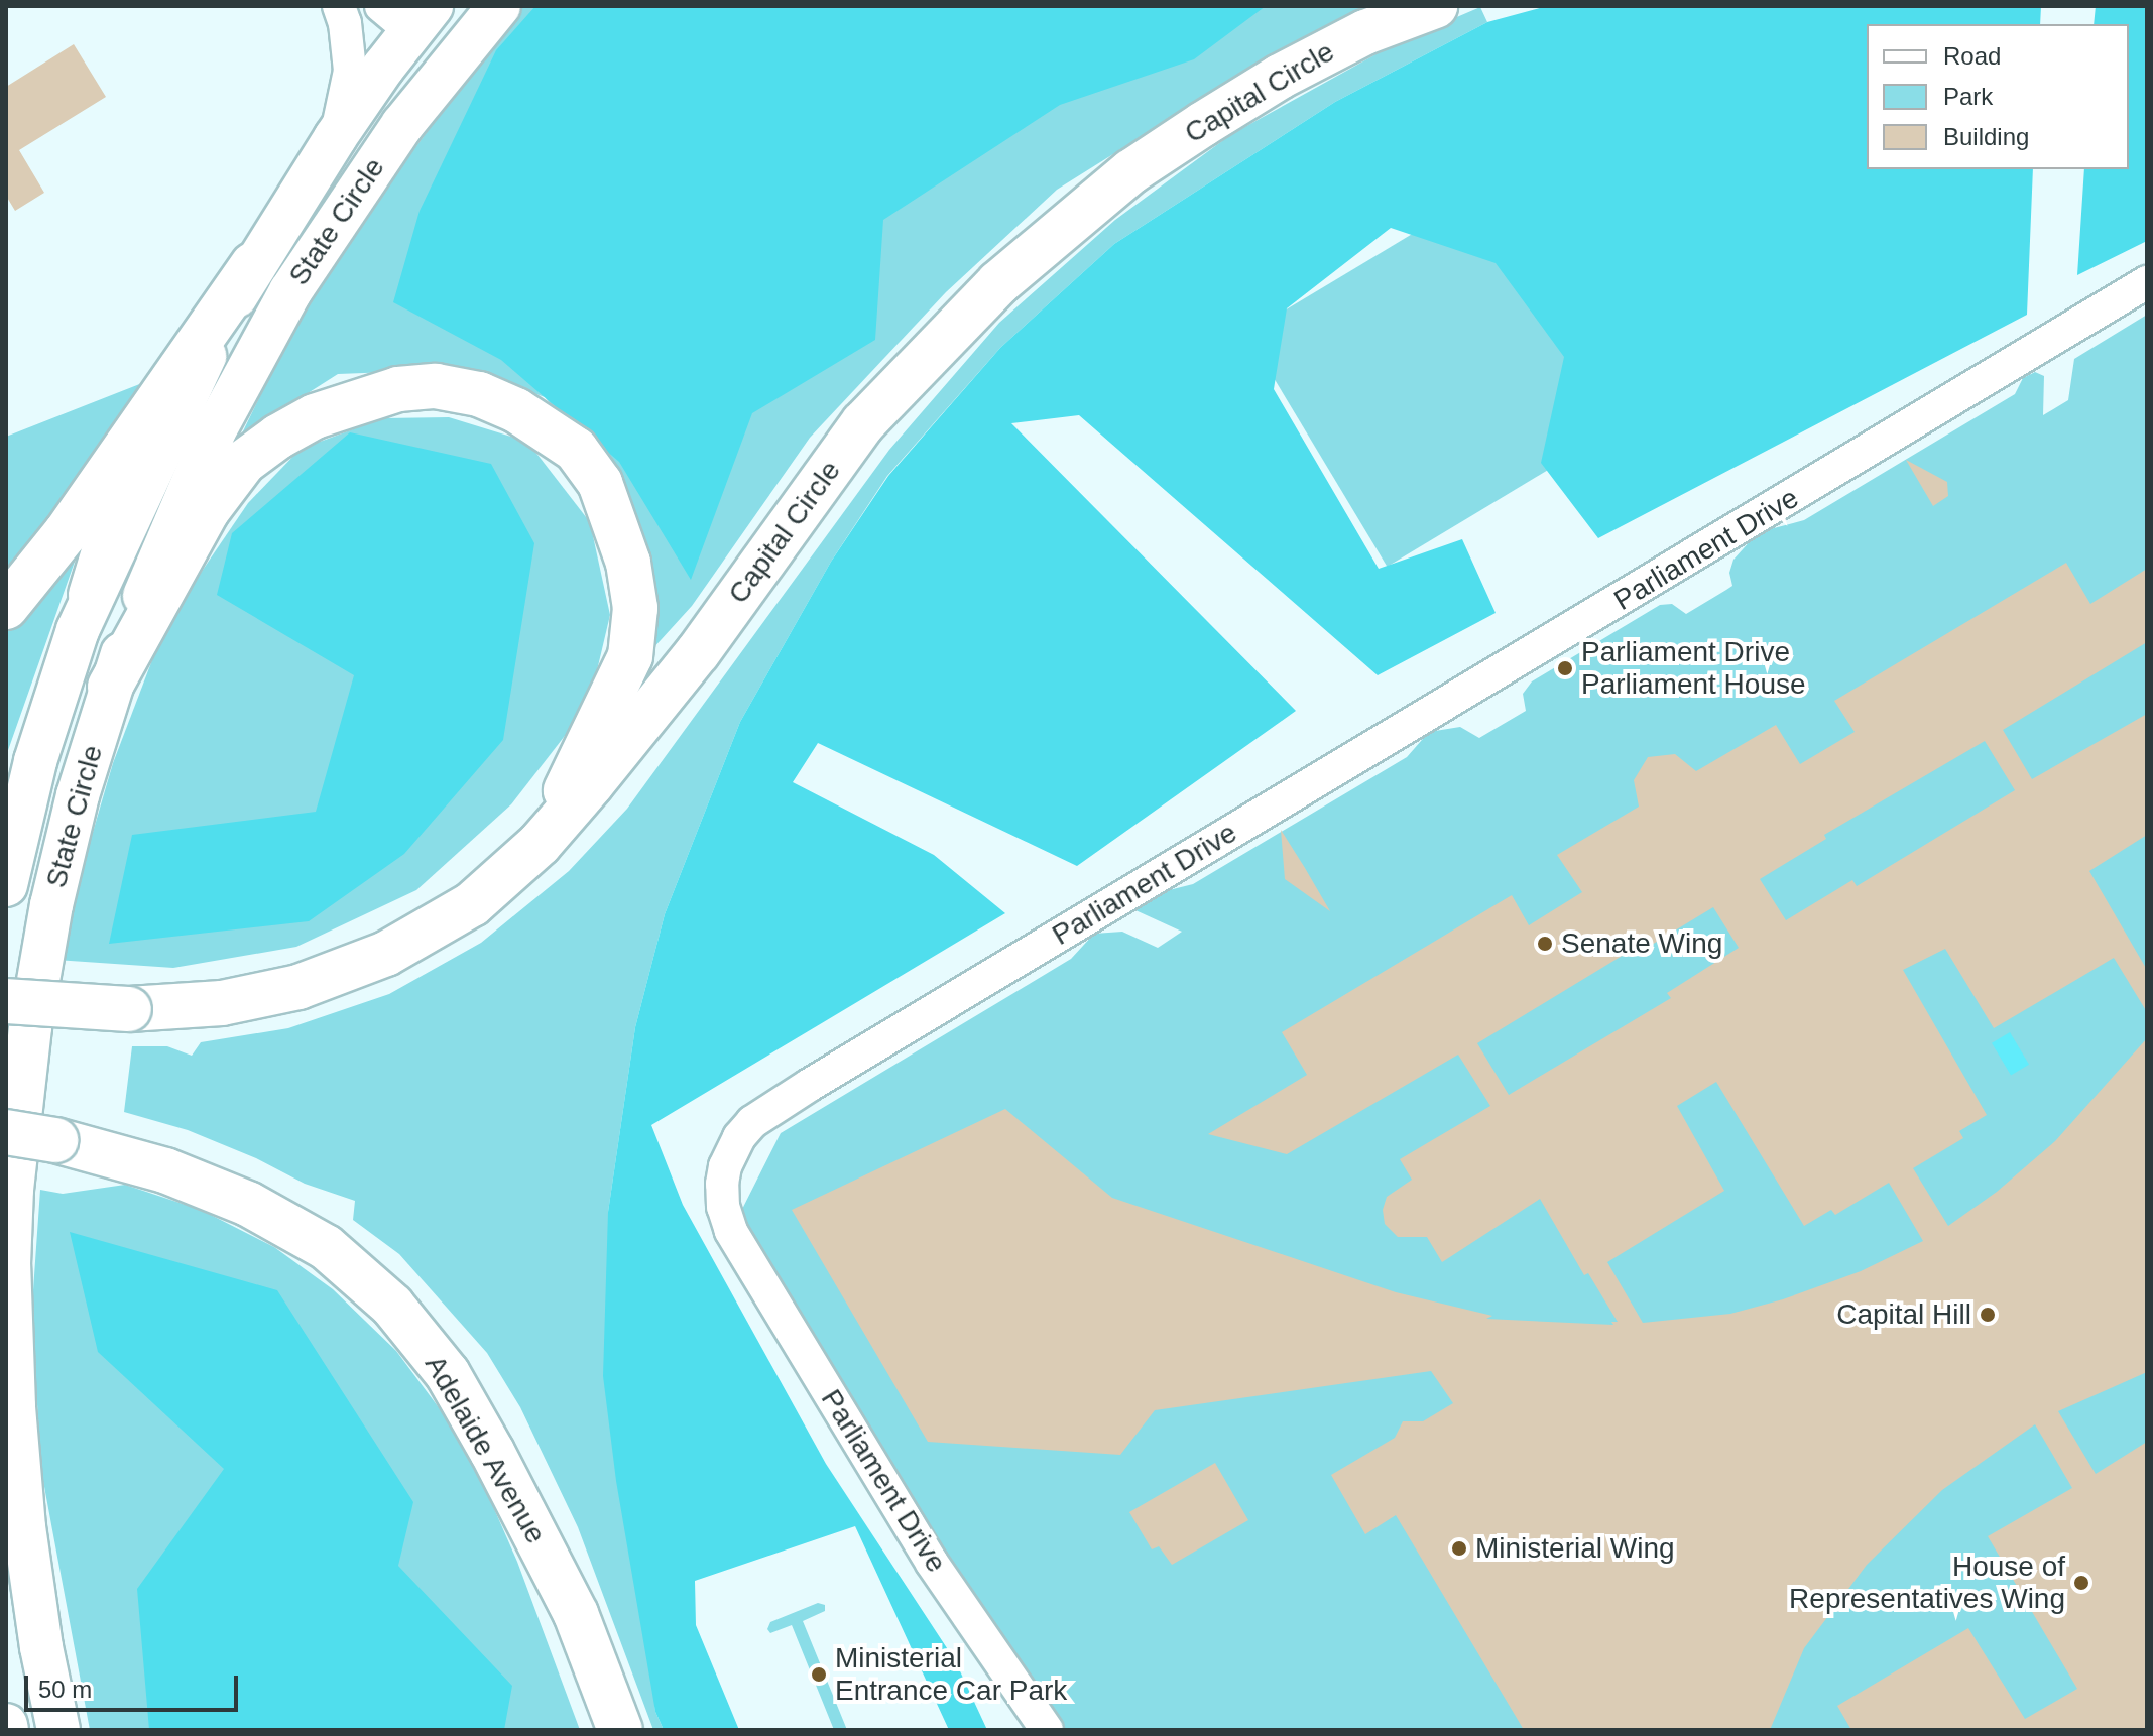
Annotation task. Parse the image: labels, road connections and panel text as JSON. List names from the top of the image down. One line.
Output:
{"streets":{"highway":["Capital Circle","Adelaide Avenue"],"main road":["State Circle"],"street":["Parliament Drive"]},"crossings":[["State Circle","Adelaide Avenue"]],"places":["Parliament Drive Parliament House","Senate Wing","Capital Hill","Ministerial Wing","House of Representatives Wing","Ministerial Entrance Car Park"],"legend":["Road","Park","Building"],"scale_bar":"50 m"}
